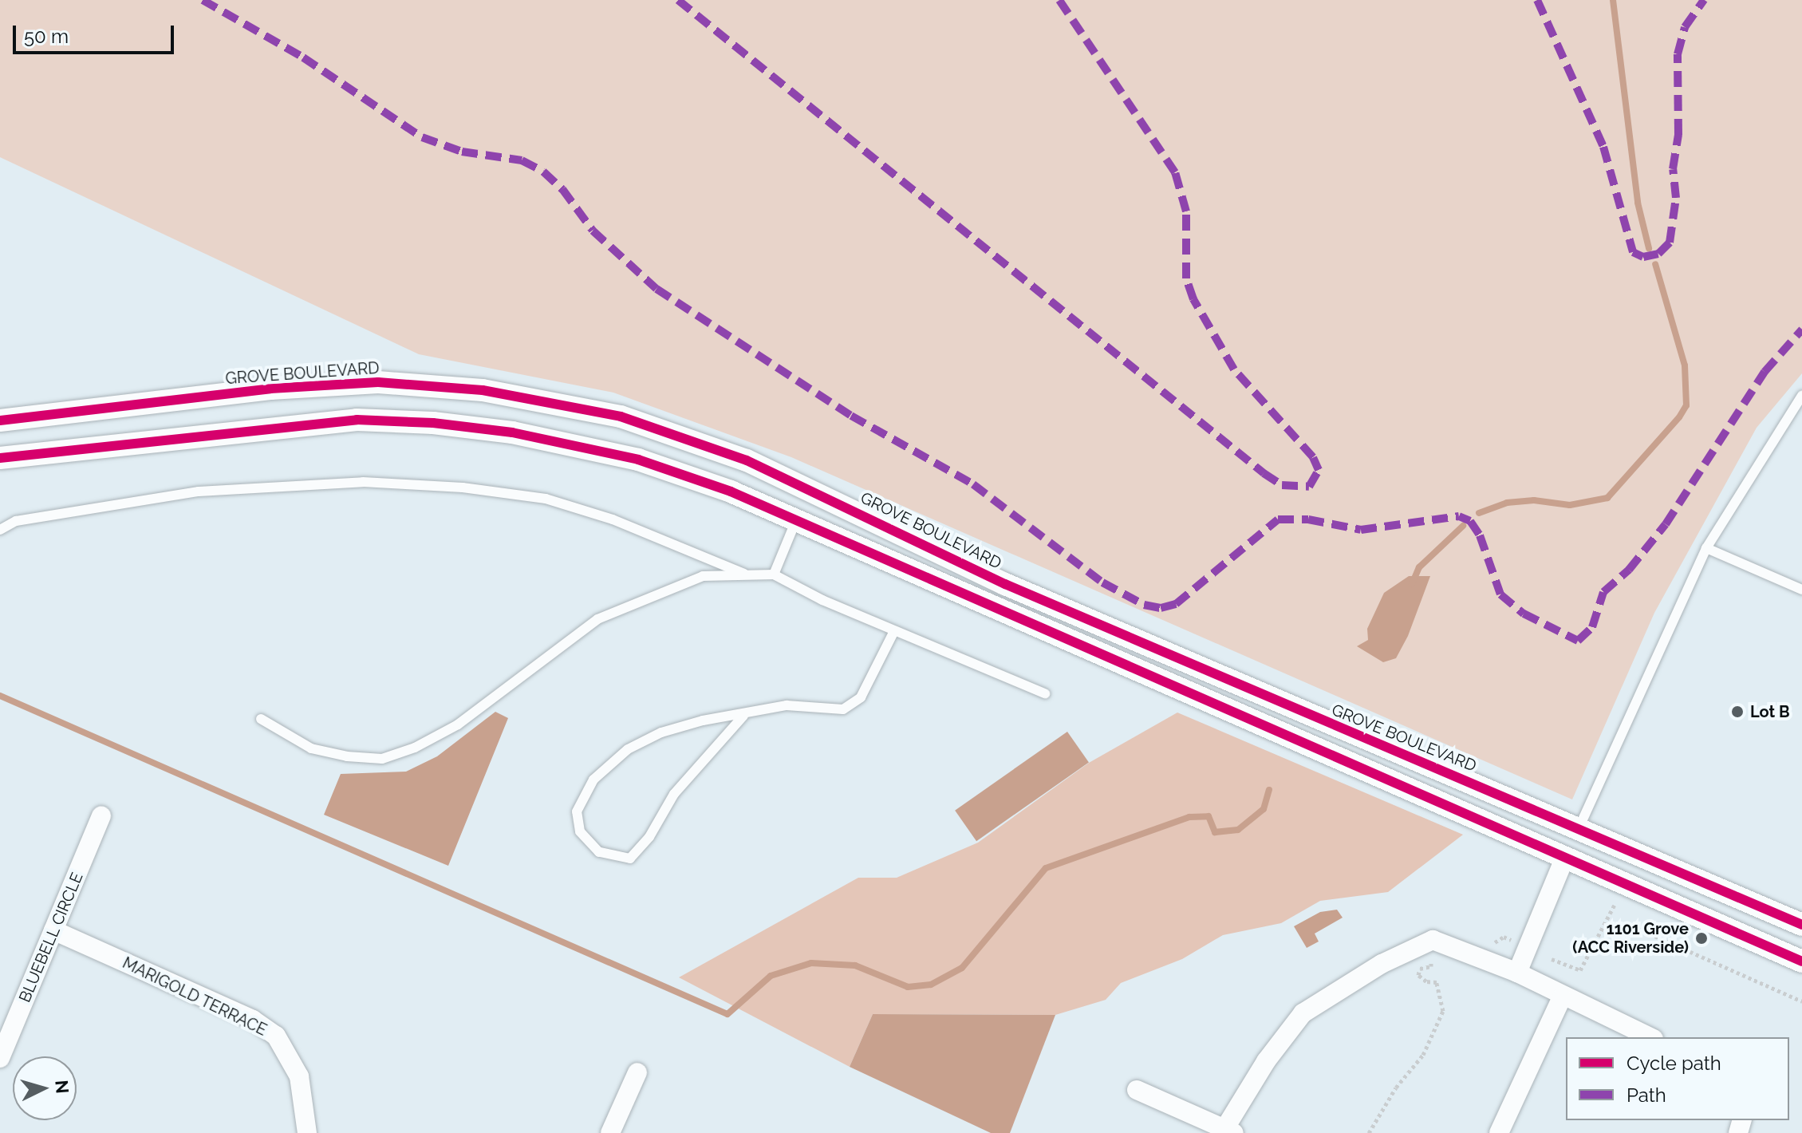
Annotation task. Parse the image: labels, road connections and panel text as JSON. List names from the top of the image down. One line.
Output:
{"streets":{"street":["GROVE BOULEVARD","BLUEBELL CIRCLE","MARIGOLD TERRACE"]},"crossings":[["BLUEBELL CIRCLE","MARIGOLD TERRACE"]],"places":["Lot B","1101 Grove (ACC Riverside)"],"legend":["Cycle path","Path"],"scale_bar":"50 m","north":"right"}
